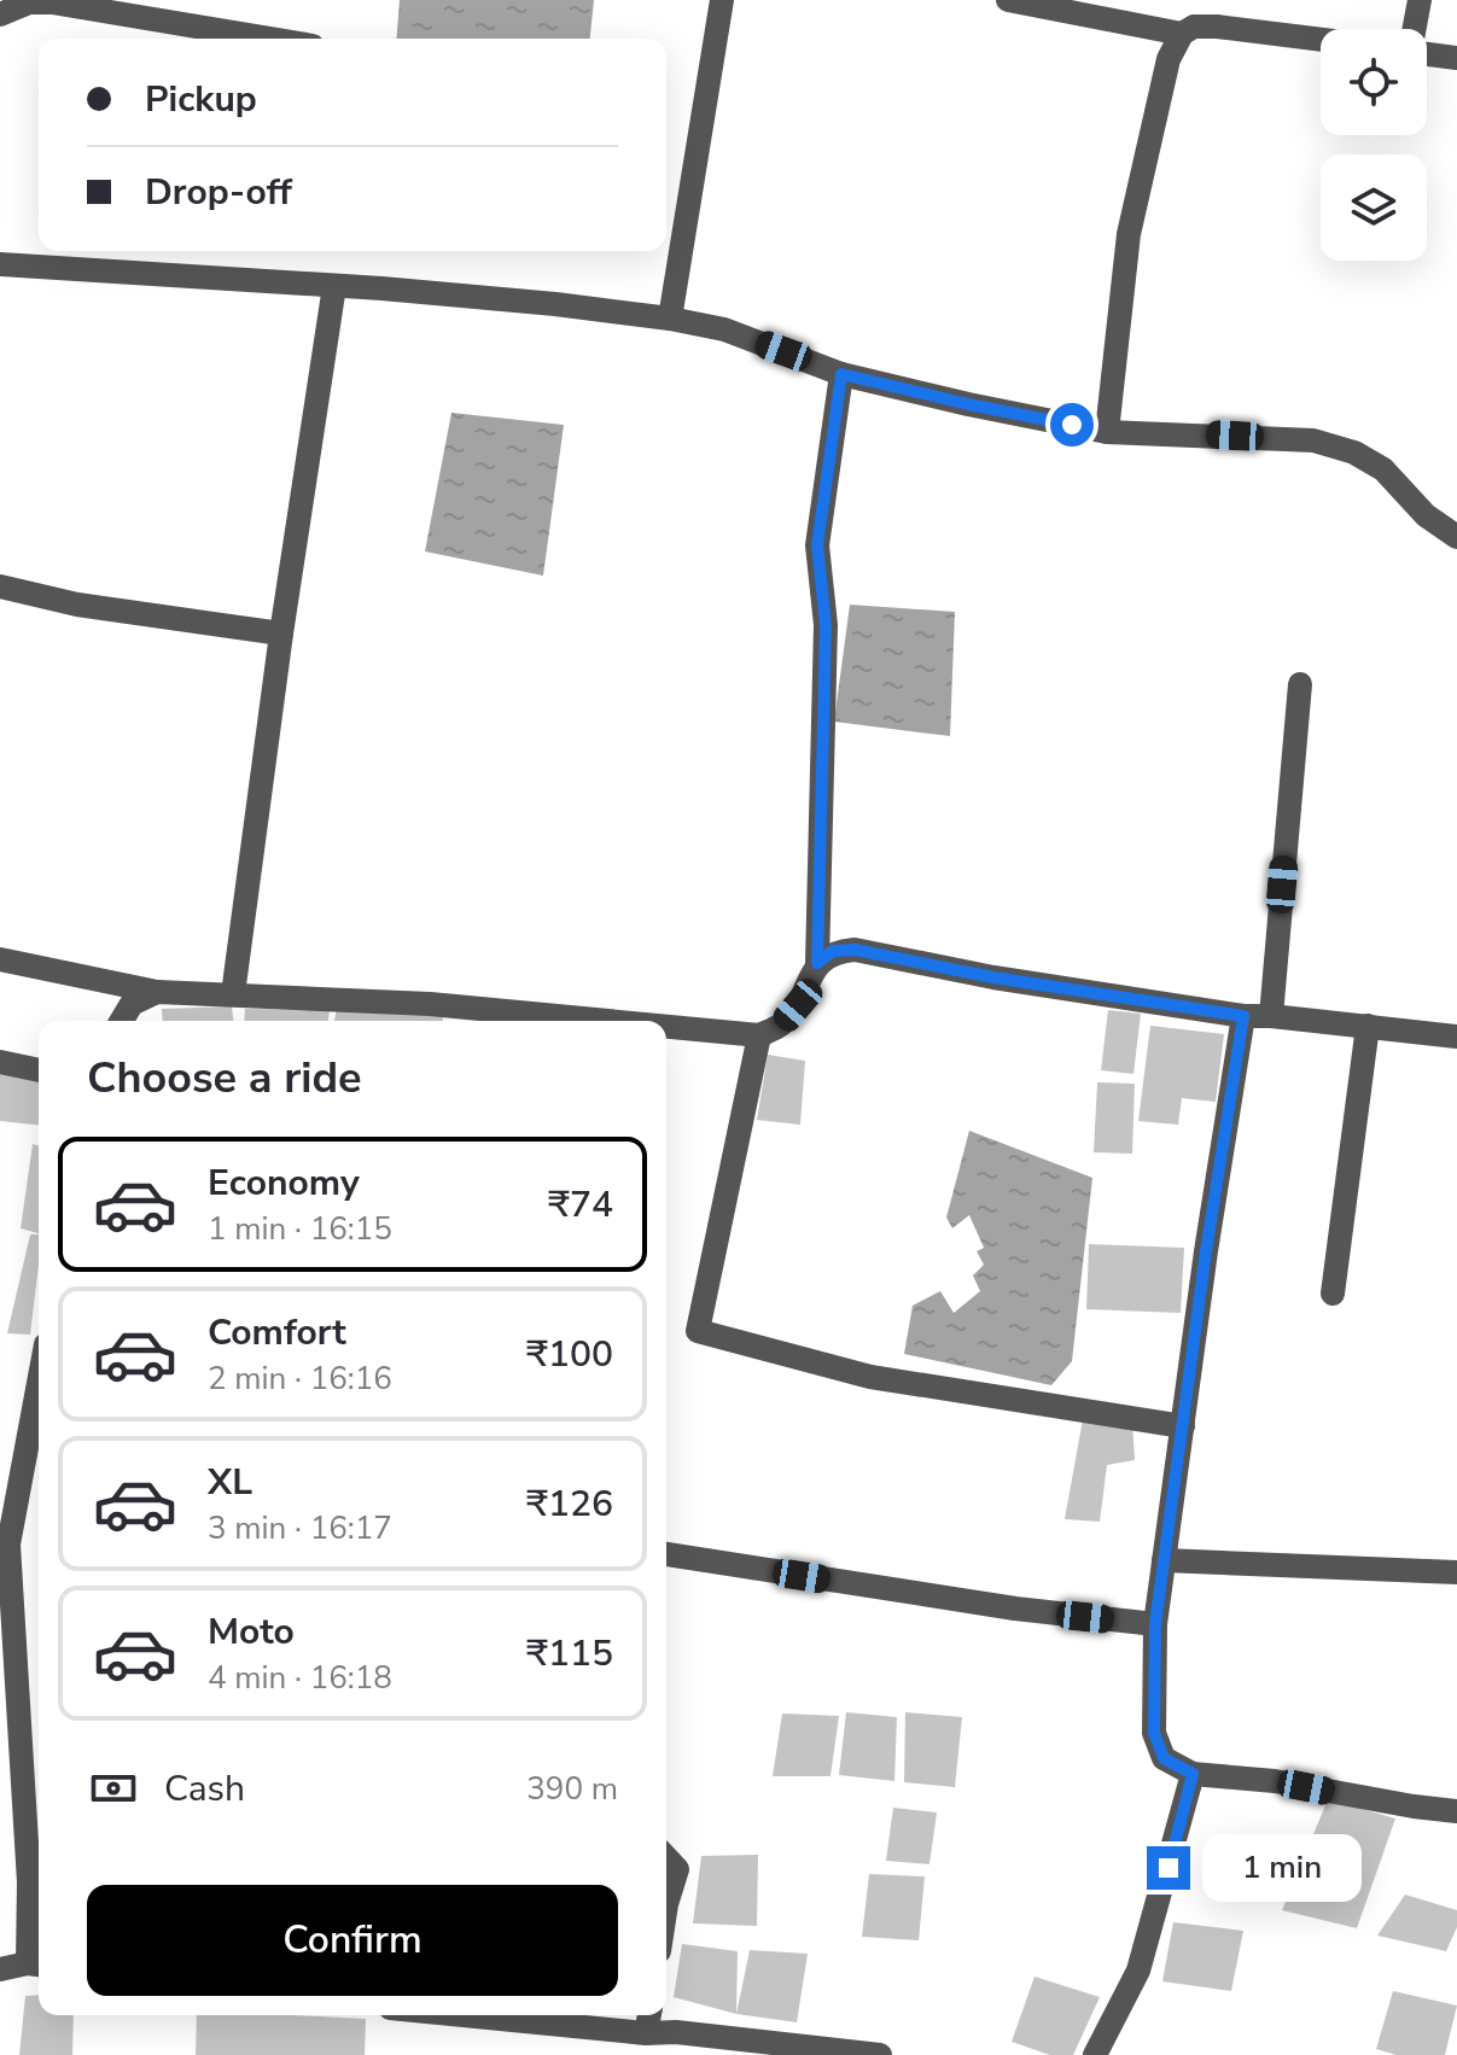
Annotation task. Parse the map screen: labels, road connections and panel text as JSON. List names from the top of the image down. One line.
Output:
{"page":{"banner":["Pickup","Drop-off"],"heading":"Choose a ride","list":[{"name":"Economy","note":"1 min · 16:15","value":"₹74"},{"name":"Comfort","note":"2 min · 16:16","value":"₹100"},{"name":"XL","note":"3 min · 16:17","value":"₹126"},{"name":"Moto","note":"4 min · 16:18","value":"₹115"}],"pay":["Cash","390 m"],"bubble":"1 min","buttons":"Confirm"}}
